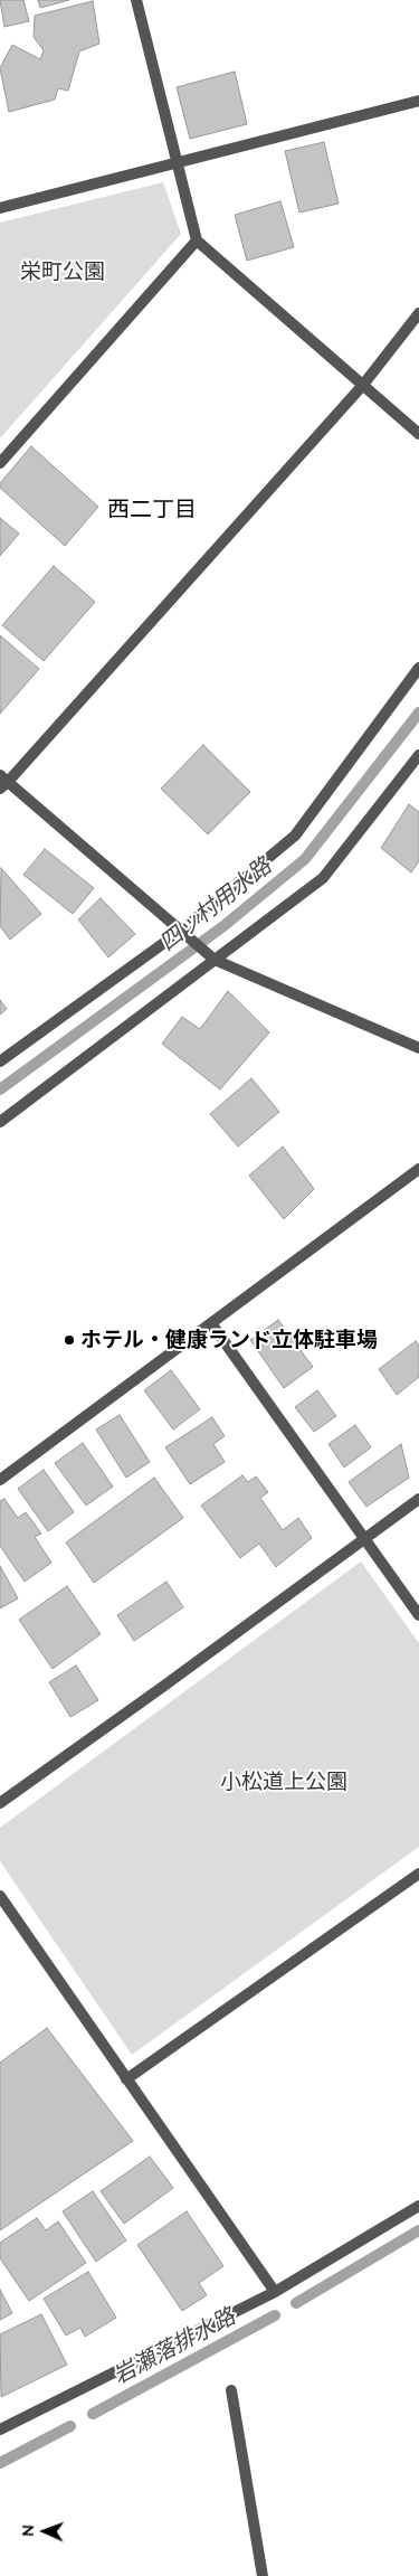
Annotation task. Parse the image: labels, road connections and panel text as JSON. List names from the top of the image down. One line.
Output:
{"districts":["西二丁目"],"water":["四ッ村用水路","岩瀬落排水路"],"parks":["栄町公園","小松道上公園"],"places":["ホテル・健康ランド立体駐車場"],"north":"left"}
